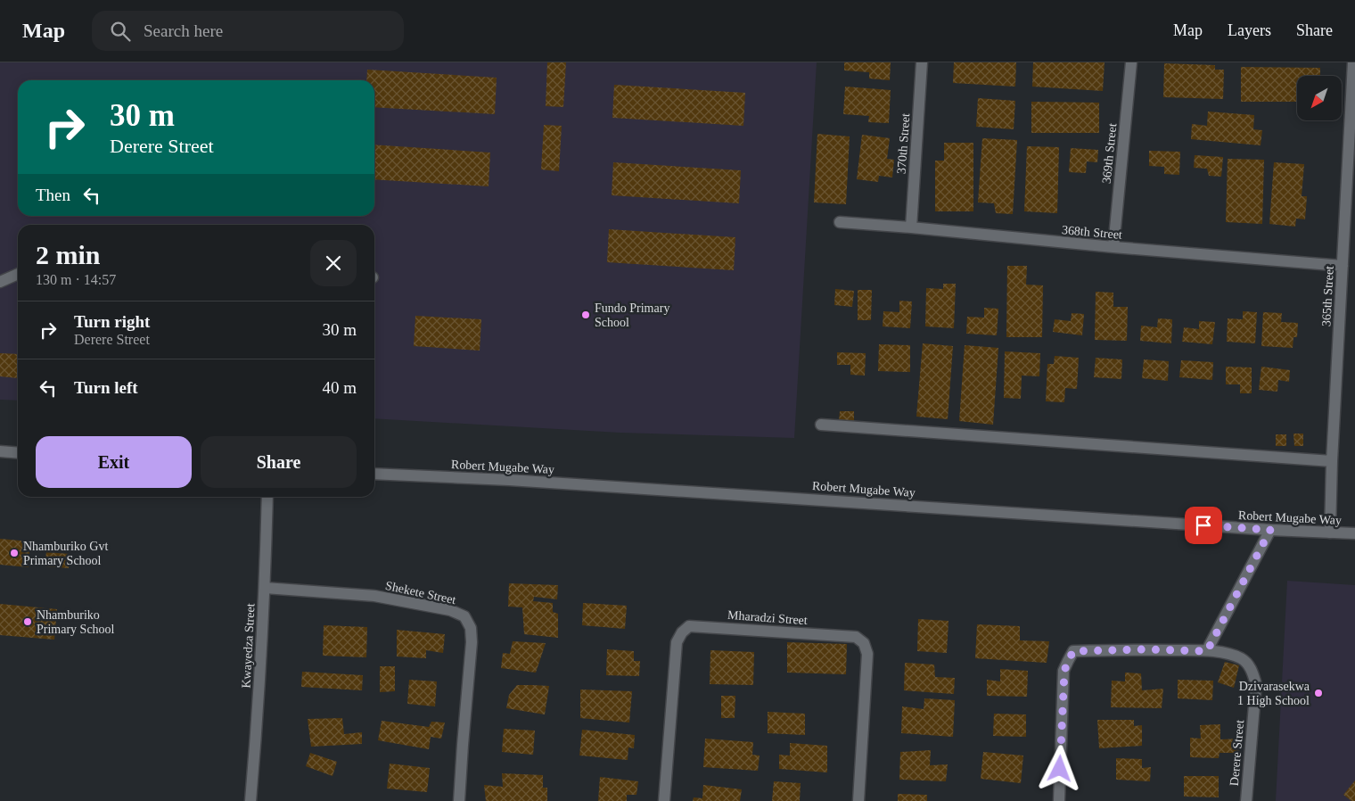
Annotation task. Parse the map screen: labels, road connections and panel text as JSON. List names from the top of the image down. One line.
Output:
{"streets":{"street":["370th Street","369th Street","368th Street","365th Street","Robert Mugabe Way","Shekete Street","Mharadzi Street","Kwayedza Street","Derere Street"]},"crossings":[["370th Street","368th Street"],["369th Street","368th Street"],["368th Street","365th Street"],["365th Street","Robert Mugabe Way"],["Shekete Street","Kwayedza Street"]],"places":["Fundo Primary School","Nhamburiko Gvt Primary School","Nhamburiko Primary School","Dzivarasekwa 1 High School"],"north":"bottom left","page":{"header":"Map","search":"Search here","nav":["Map","Layers","Share"],"turn":["30 m","Derere Street"],"then":"Then","heading":["2 min","130 m · 14:57"],"list":[{"name":"Turn right","note":"Derere Street","value":"30 m"},{"name":"Turn left","value":"40 m"}],"buttons":["Exit","Share"]}}
